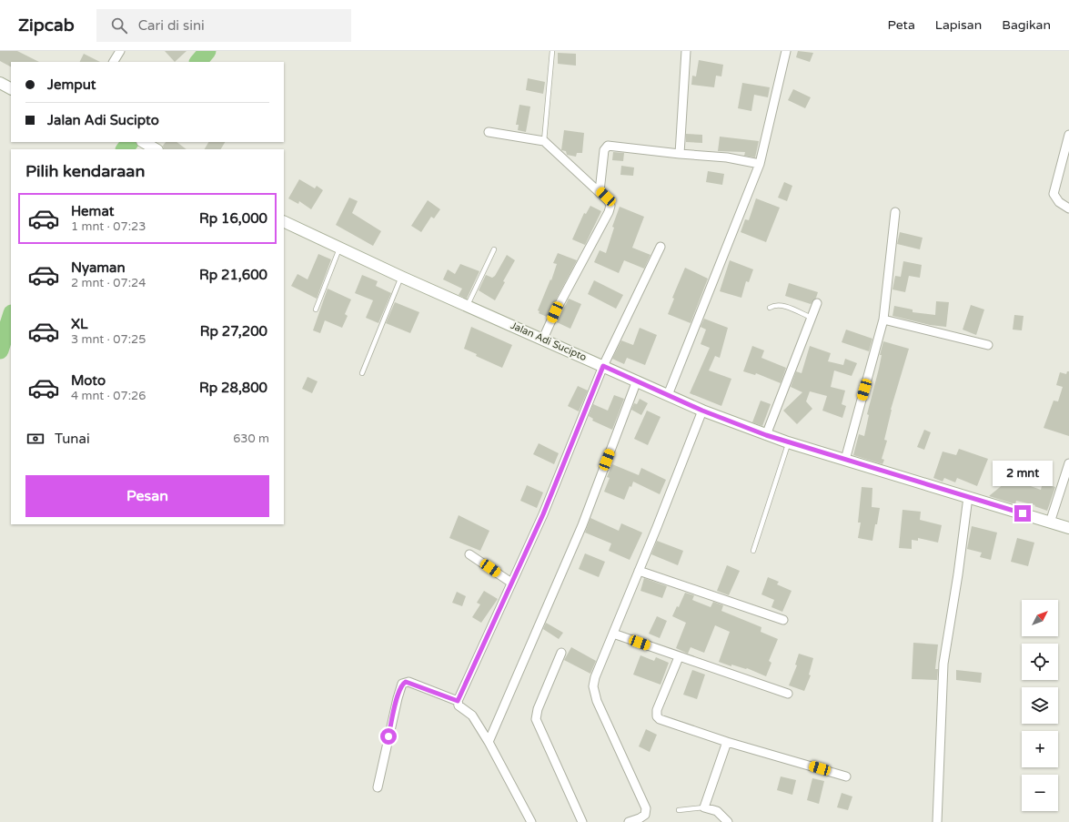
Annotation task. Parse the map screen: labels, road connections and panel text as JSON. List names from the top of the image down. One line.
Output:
{"streets":{"street":["Jalan Adi Sucipto"]},"north":"top right","page":{"header":"Zipcab","search":"Cari di sini","nav":["Peta","Lapisan","Bagikan"],"banner":["Jemput","Jalan Adi Sucipto"],"heading":"Pilih kendaraan","list":[{"name":"Hemat","note":"1 mnt · 07:23","value":"Rp 16,000"},{"name":"Nyaman","note":"2 mnt · 07:24","value":"Rp 21,600"},{"name":"XL","note":"3 mnt · 07:25","value":"Rp 27,200"},{"name":"Moto","note":"4 mnt · 07:26","value":"Rp 28,800"}],"pay":["Tunai","630 m"],"bubble":"2 mnt","buttons":"Pesan","map_buttons":["+","−"]}}
